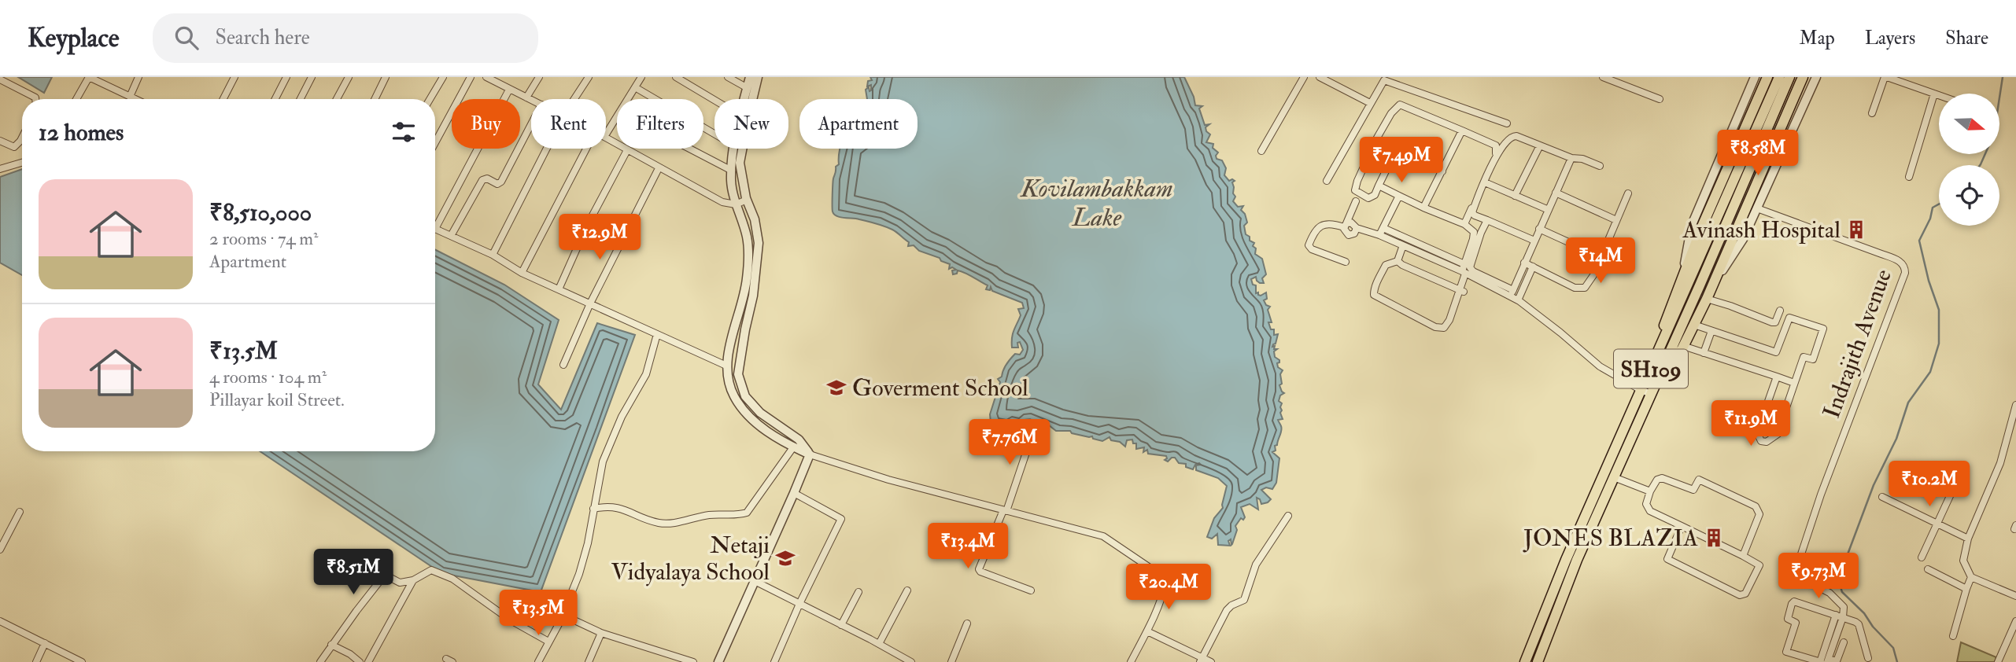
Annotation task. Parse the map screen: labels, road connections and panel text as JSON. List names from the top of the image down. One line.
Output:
{"streets":{"main road":["SH109"],"street":["Indrajith Avenue"]},"water":["Kovilambakkam Lake"],"places":{"building":["Avinash Hospital","JONES BLAZIA"],"school or university":["Goverment School","Netaji Vidyalaya School"]},"north":"right","page":{"header":"Keyplace","search":"Search here","nav":["Map","Layers","Share"],"chip":["Buy","Rent","Filters","New","Apartment"],"heading":"12 homes","price":["₹8.58M","₹7.49M","₹12.9M","₹14M","₹11.9M","₹7.76M","₹10.2M","₹13.4M","₹8.51M","₹9.73M","₹20.4M","₹13.5M"],"list":[{"name":"₹8,510,000","note":"2 rooms · 74 m² · Apartment"},{"name":"₹13.5M","note":"4 rooms · 104 m² · Pillayar koil Street."}]}}
